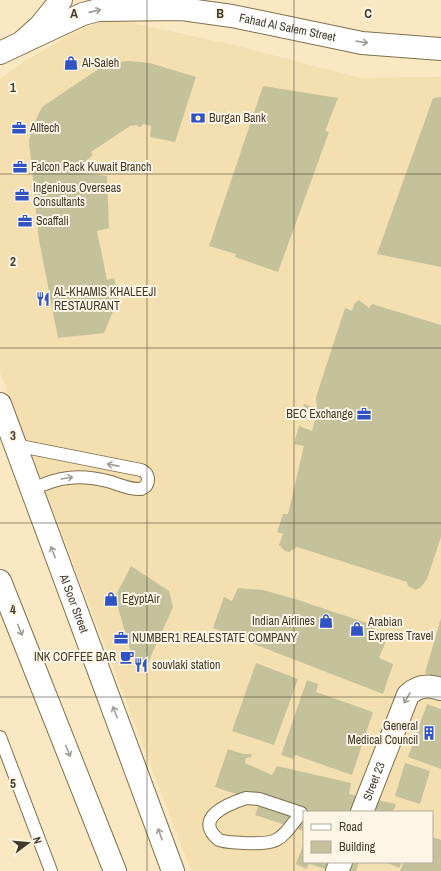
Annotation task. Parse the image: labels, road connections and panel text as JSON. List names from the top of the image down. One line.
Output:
{"streets":{"main road":["Fahad Al Salem Street","Al Soor Street","Street 23"]},"one_way":["Fahad Al Salem Street","Street 23"],"places":{"shop":["Al-Saleh","EgyptAir","Indian Airlines","Arabian Express Travel"],"bank":["Burgan Bank"],"office":["Alltech","Falcon Pack Kuwait Branch","Ingenious Overseas Consultants","Scaffali","BEC Exchange","NUMBER1 REALESTATE COMPANY"],"restaurant":["AL-KHAMIS KHALEEJI RESTAURANT","souvlaki station"],"cafe":["INK COFFEE BAR"],"building":["General Medical Council"]},"legend":["Road","Building"],"north":"right","grid":{"columns":["A","B","C"],"rows":["1","2","3","4","5"]}}
